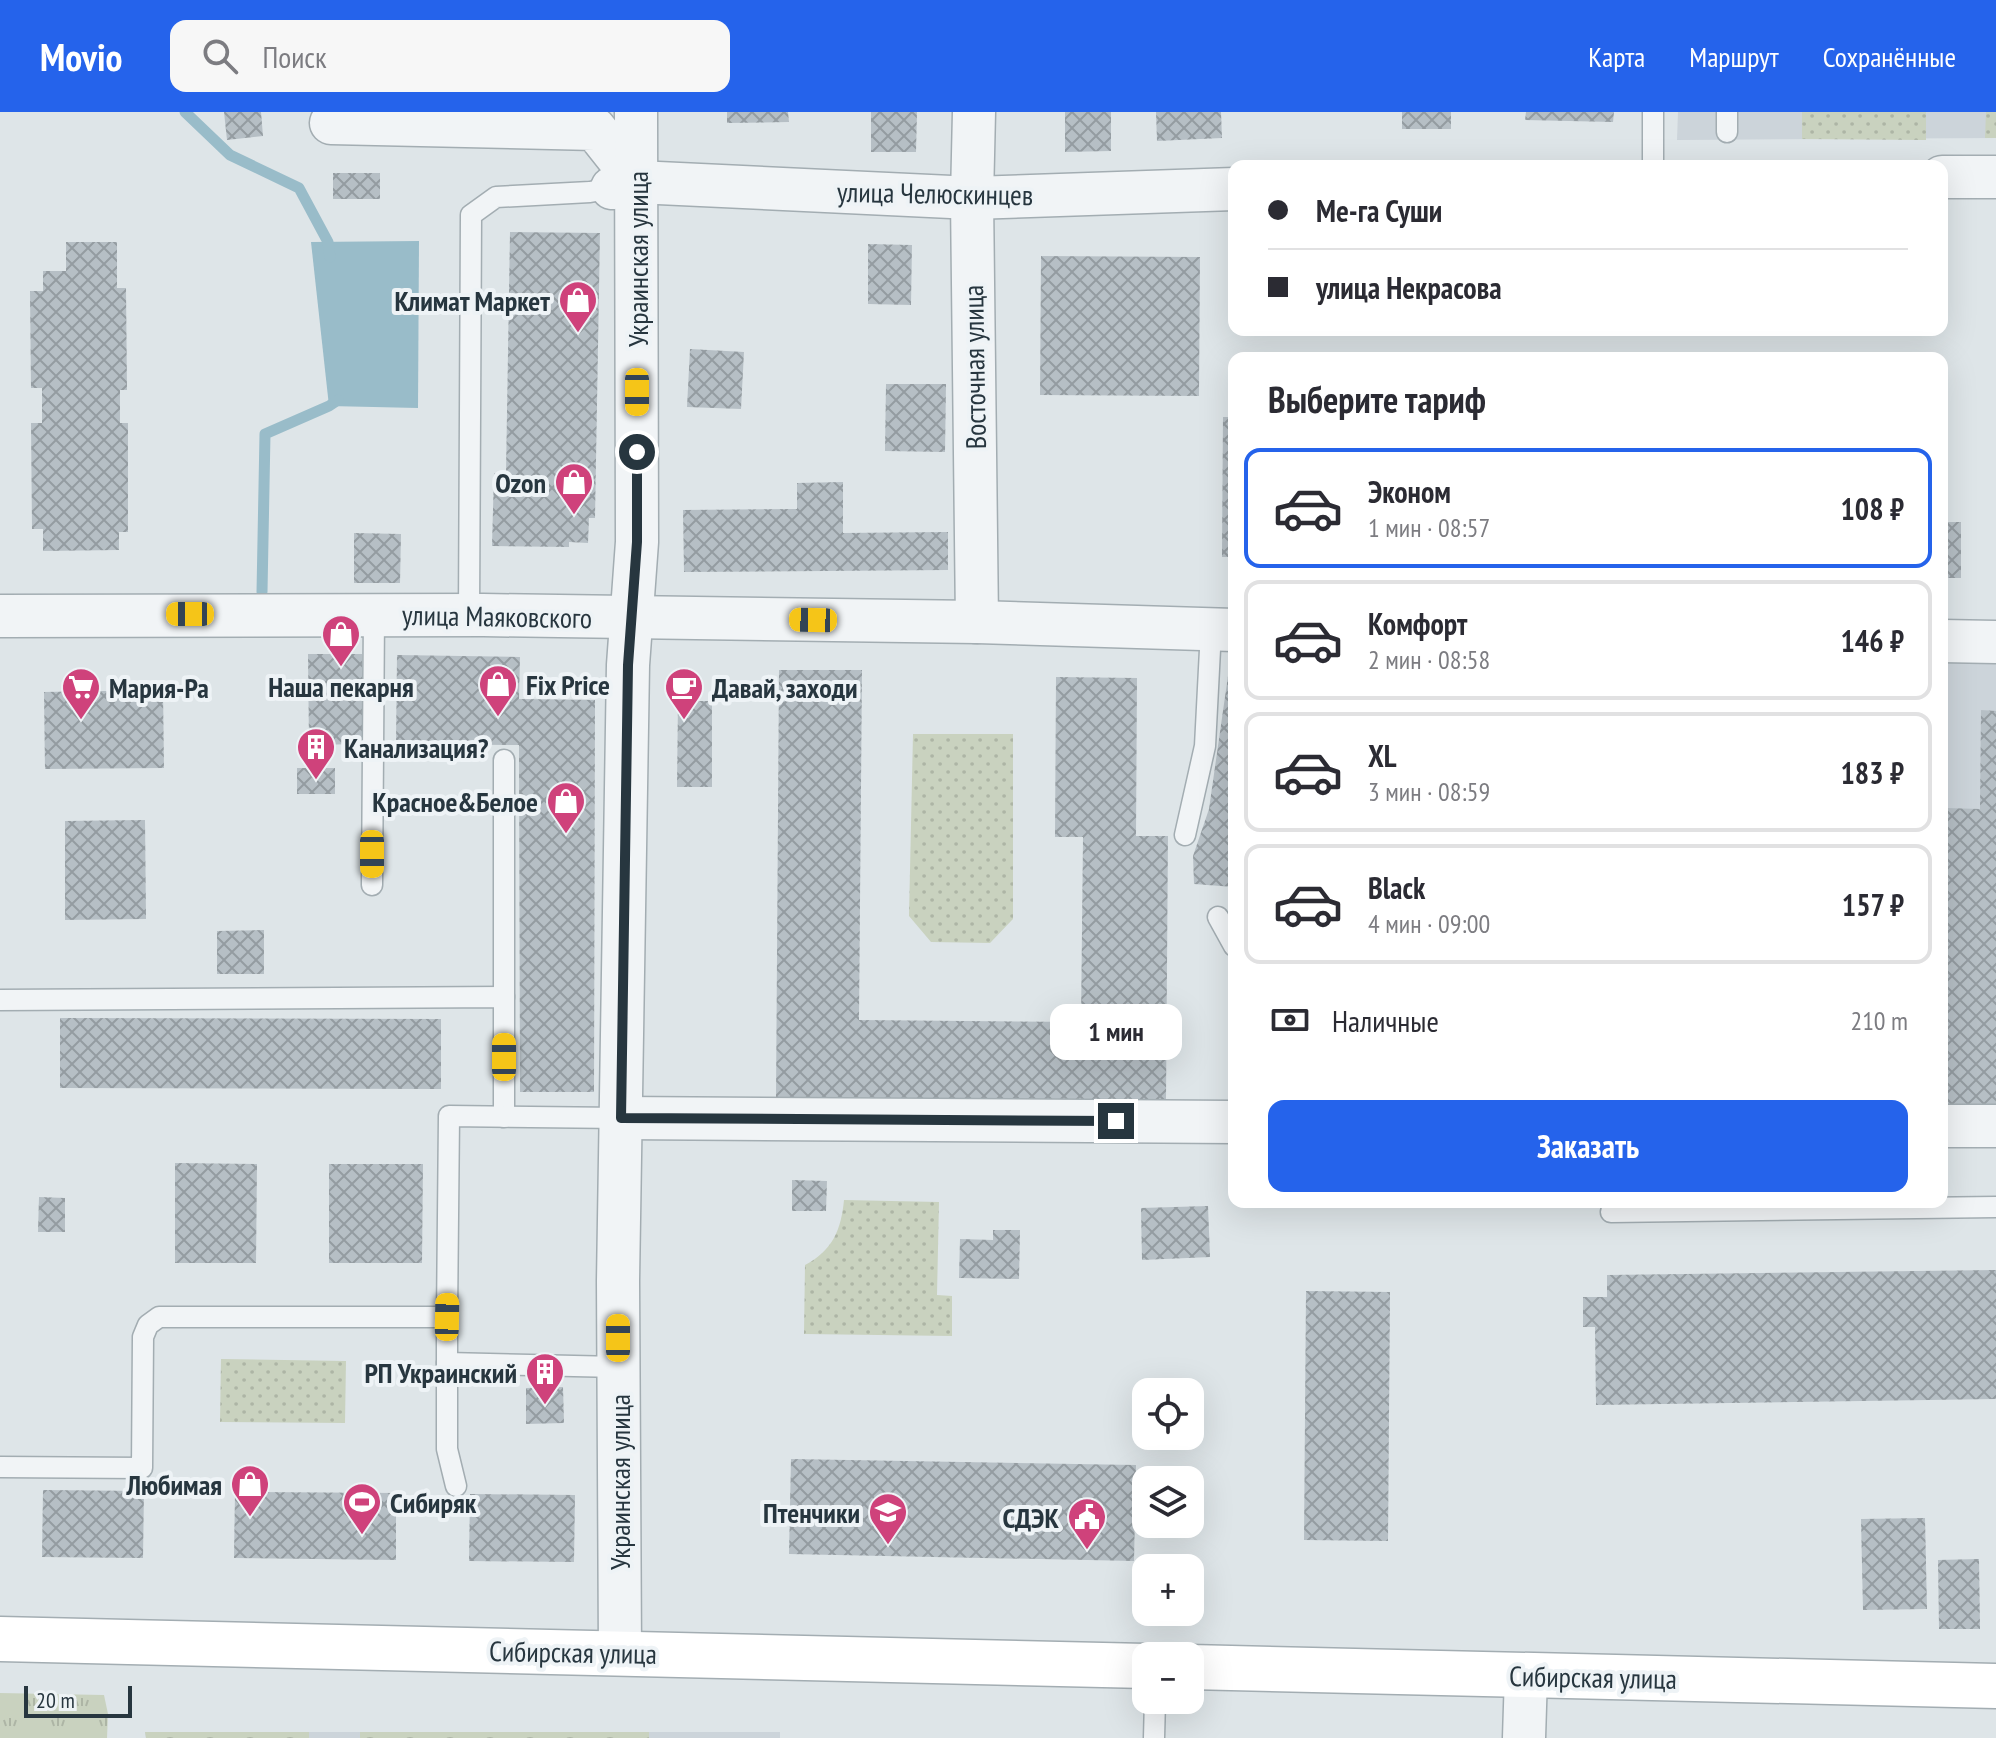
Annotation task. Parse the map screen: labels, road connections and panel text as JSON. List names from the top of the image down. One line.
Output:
{"streets":{"main road":["Сибирская улица"],"street":["улица Челюскинцев","Украинская улица","Восточная улица","улица Маяковского"]},"crossings":[["улица Челюскинцев","Украинская улица"],["улица Челюскинцев","Восточная улица"],["Украинская улица","улица Маяковского"],["Украинская улица","Сибирская улица"],["Восточная улица","улица Маяковского"]],"places":{"shop":["Климат Маркет","Ozon","Наша пекарня","Fix Price","Красное&Белое","Любимая"],"supermarket":["Мария-Ра"],"cafe":["Давай, заходи"],"building":["Канализация?","РП Украинский"],"sports":["Сибиряк"],"school or university":["Птенчики"],"public building":["СДЭК"]},"scale_bar":"20 m","page":{"header":"Movio","search":"Поиск","nav":["Карта","Маршрут","Сохранённые"],"banner":["Ме-га Суши","улица Некрасова"],"heading":"Выберите тариф","list":[{"name":"Эконом","note":"1 мин · 08:57","value":"108 ₽"},{"name":"Комфорт","note":"2 мин · 08:58","value":"146 ₽"},{"name":"XL","note":"3 мин · 08:59","value":"183 ₽"},{"name":"Black","note":"4 мин · 09:00","value":"157 ₽"}],"pay":["Наличные","210 m"],"bubble":"1 мин","buttons":"Заказать","map_buttons":["+","−"],"scale":"20 m"}}
